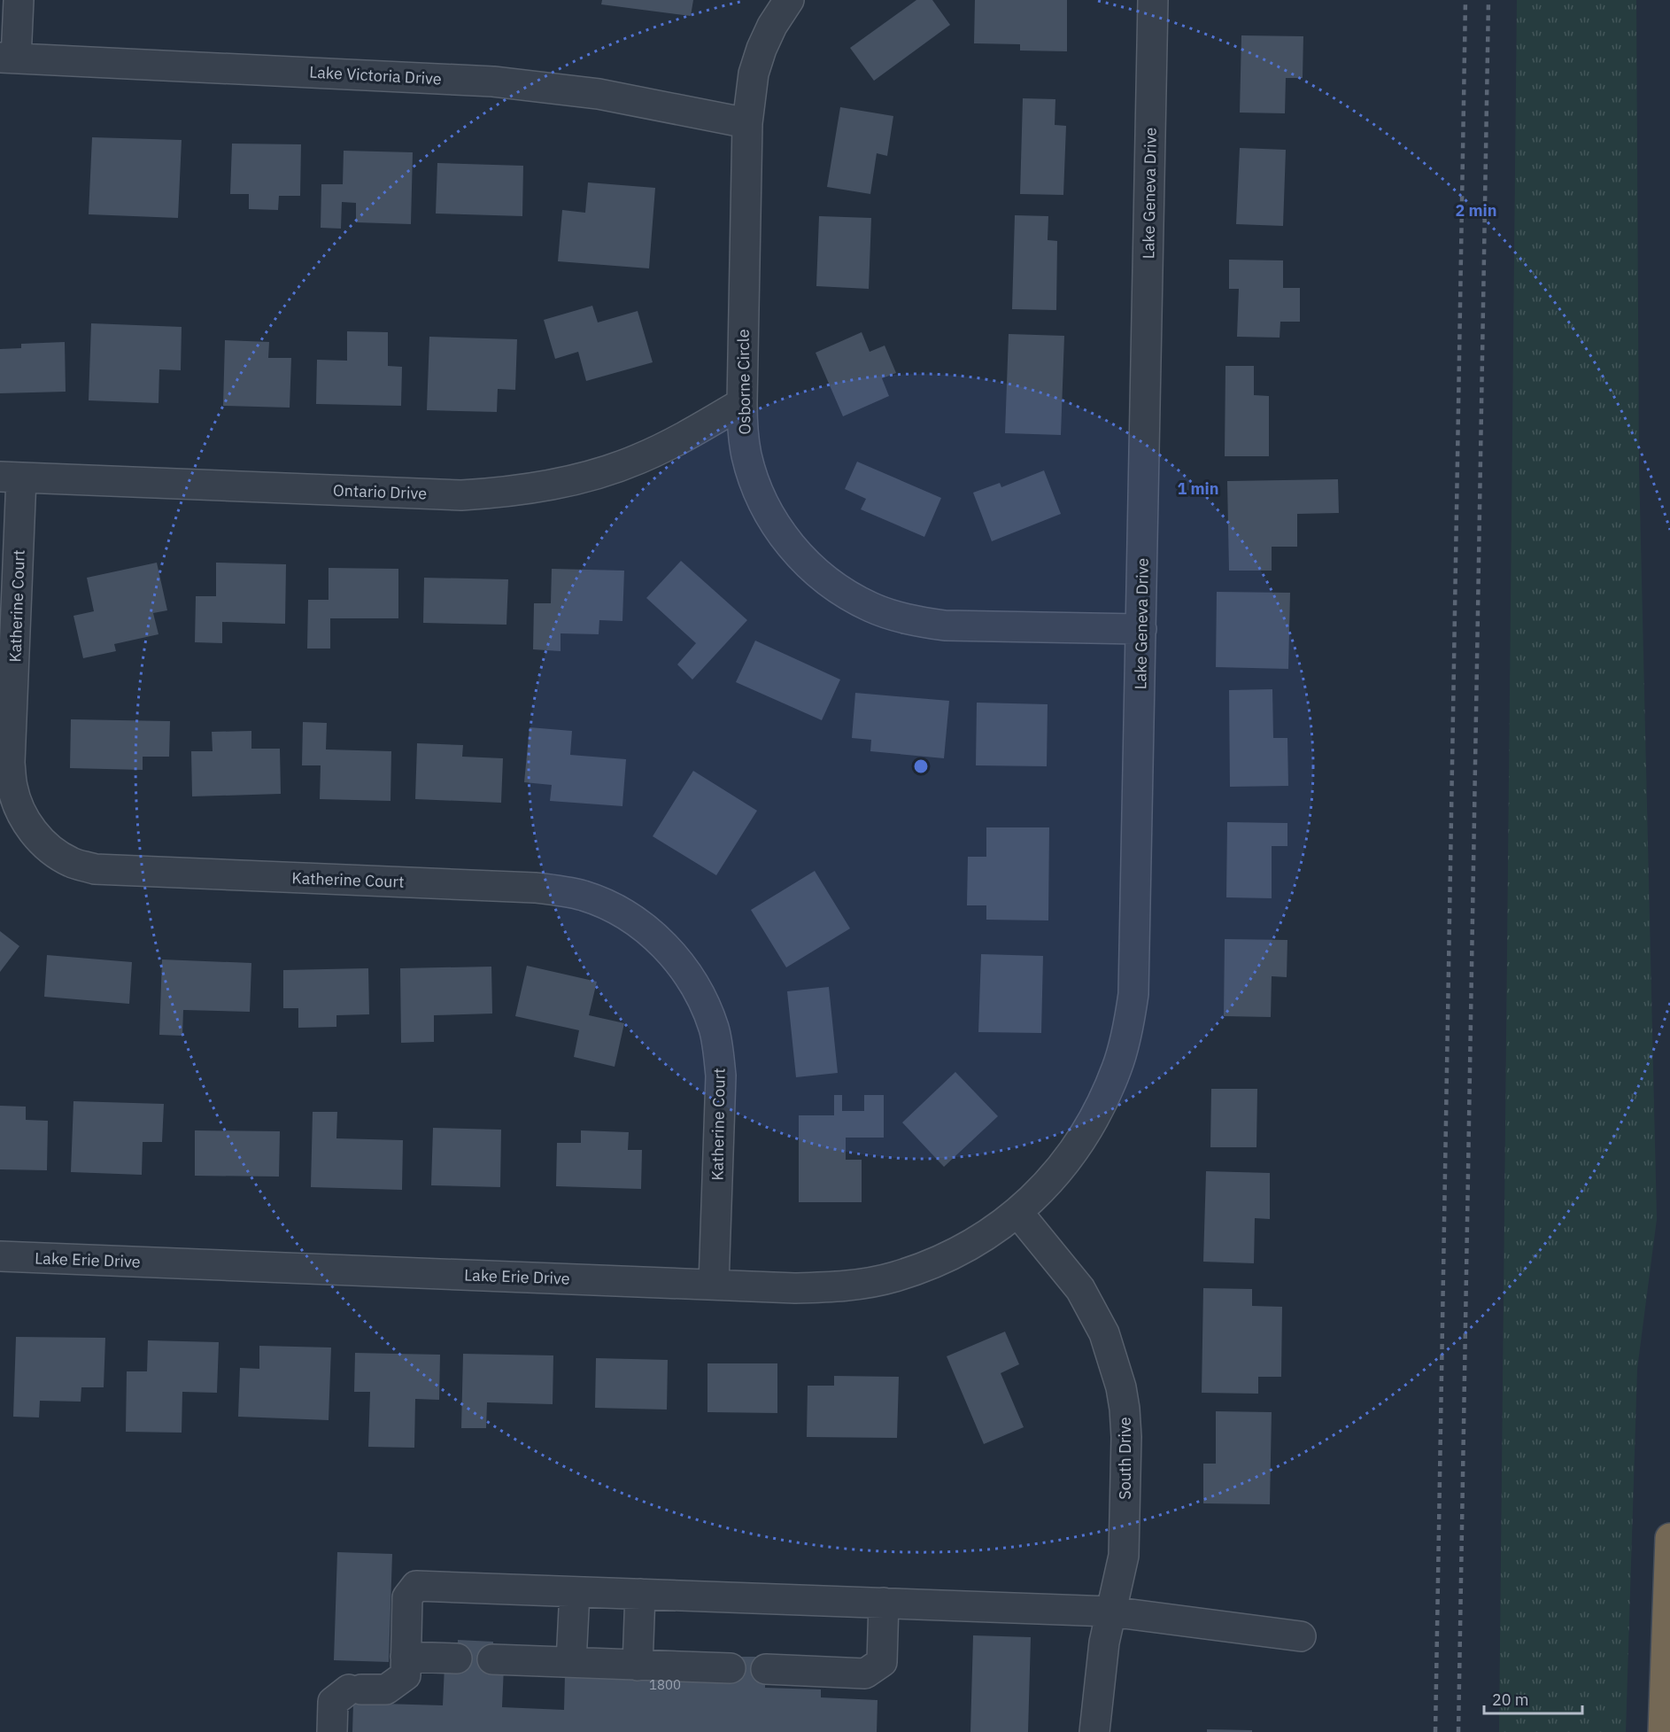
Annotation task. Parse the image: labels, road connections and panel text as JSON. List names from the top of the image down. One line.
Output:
{"streets":{"street":["Lake Victoria Drive","Lake Geneva Drive","Osborne Circle","Ontario Drive","Katherine Court","Lake Erie Drive","South Drive"]},"crossings":[["Lake Victoria Drive","Osborne Circle"],["Lake Geneva Drive","Osborne Circle"],["Lake Geneva Drive","Lake Erie Drive"],["Lake Geneva Drive","South Drive"],["Osborne Circle","Ontario Drive"],["Ontario Drive","Katherine Court"],["Katherine Court","Lake Erie Drive"],["Lake Erie Drive","South Drive"]],"house_numbers":["1800"],"scale_bar":"20 m","rings":["2 min","1 min"]}
